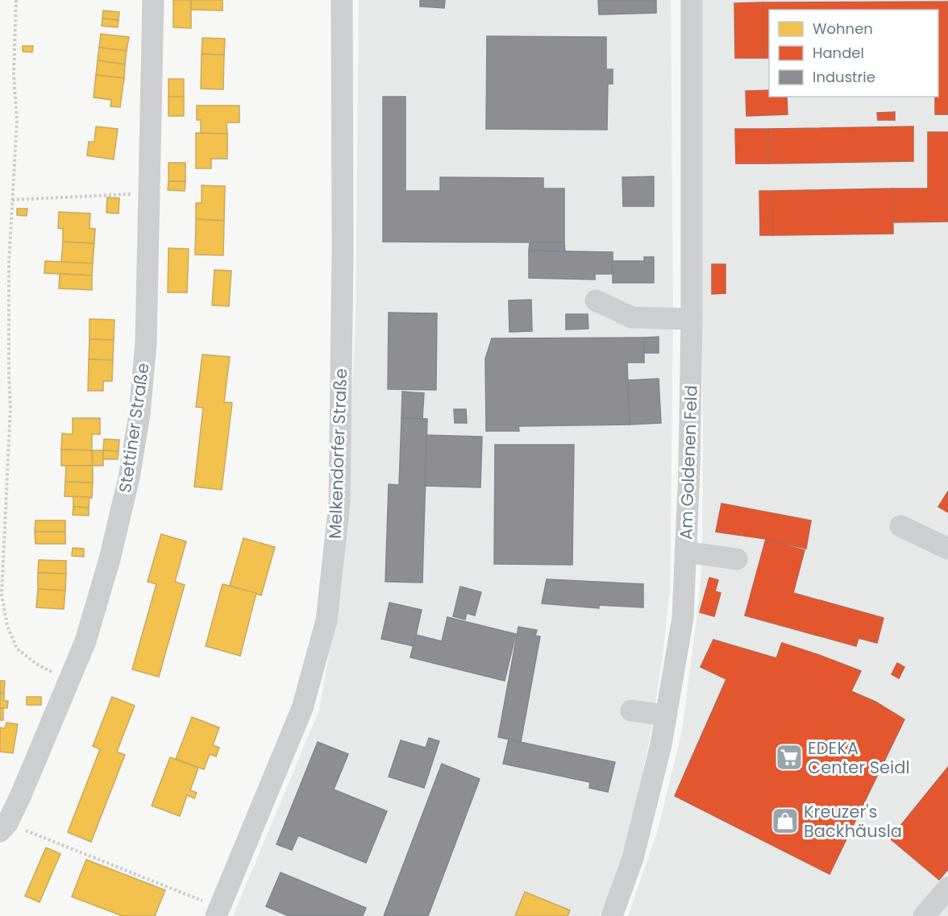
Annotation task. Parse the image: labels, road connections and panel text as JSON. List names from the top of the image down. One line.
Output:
{"streets":{"street":["Stettiner Straße","Melkendorfer Straße","Am Goldenen Feld"]},"places":{"supermarket":["EDEKA Center Seidl"],"shop":["Kreuzer's Backhäusla"]},"legend":["Wohnen","Handel","Industrie"]}
